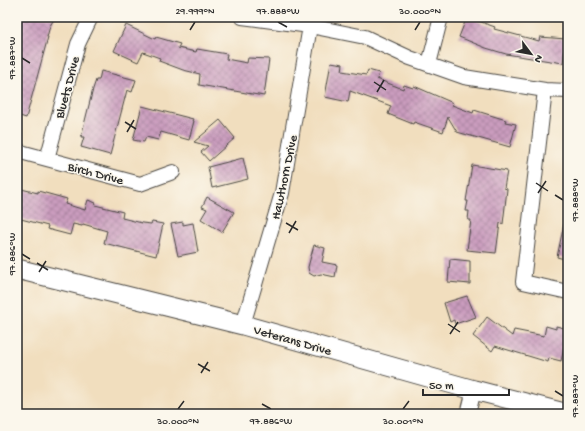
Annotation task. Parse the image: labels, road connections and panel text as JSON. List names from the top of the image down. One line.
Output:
{"streets":{"main road":["Veterans Drive"],"street":["Bluets Drive","Birch Drive","Hawthorn Drive"]},"crossings":[["Bluets Drive","Birch Drive"],["Hawthorn Drive","Veterans Drive"]],"scale_bar":"50 m","north":"bottom right","coordinates":["29.999°N","97.888°W","30.000°N","97.887°W","97.886°W","30.001°N"]}
